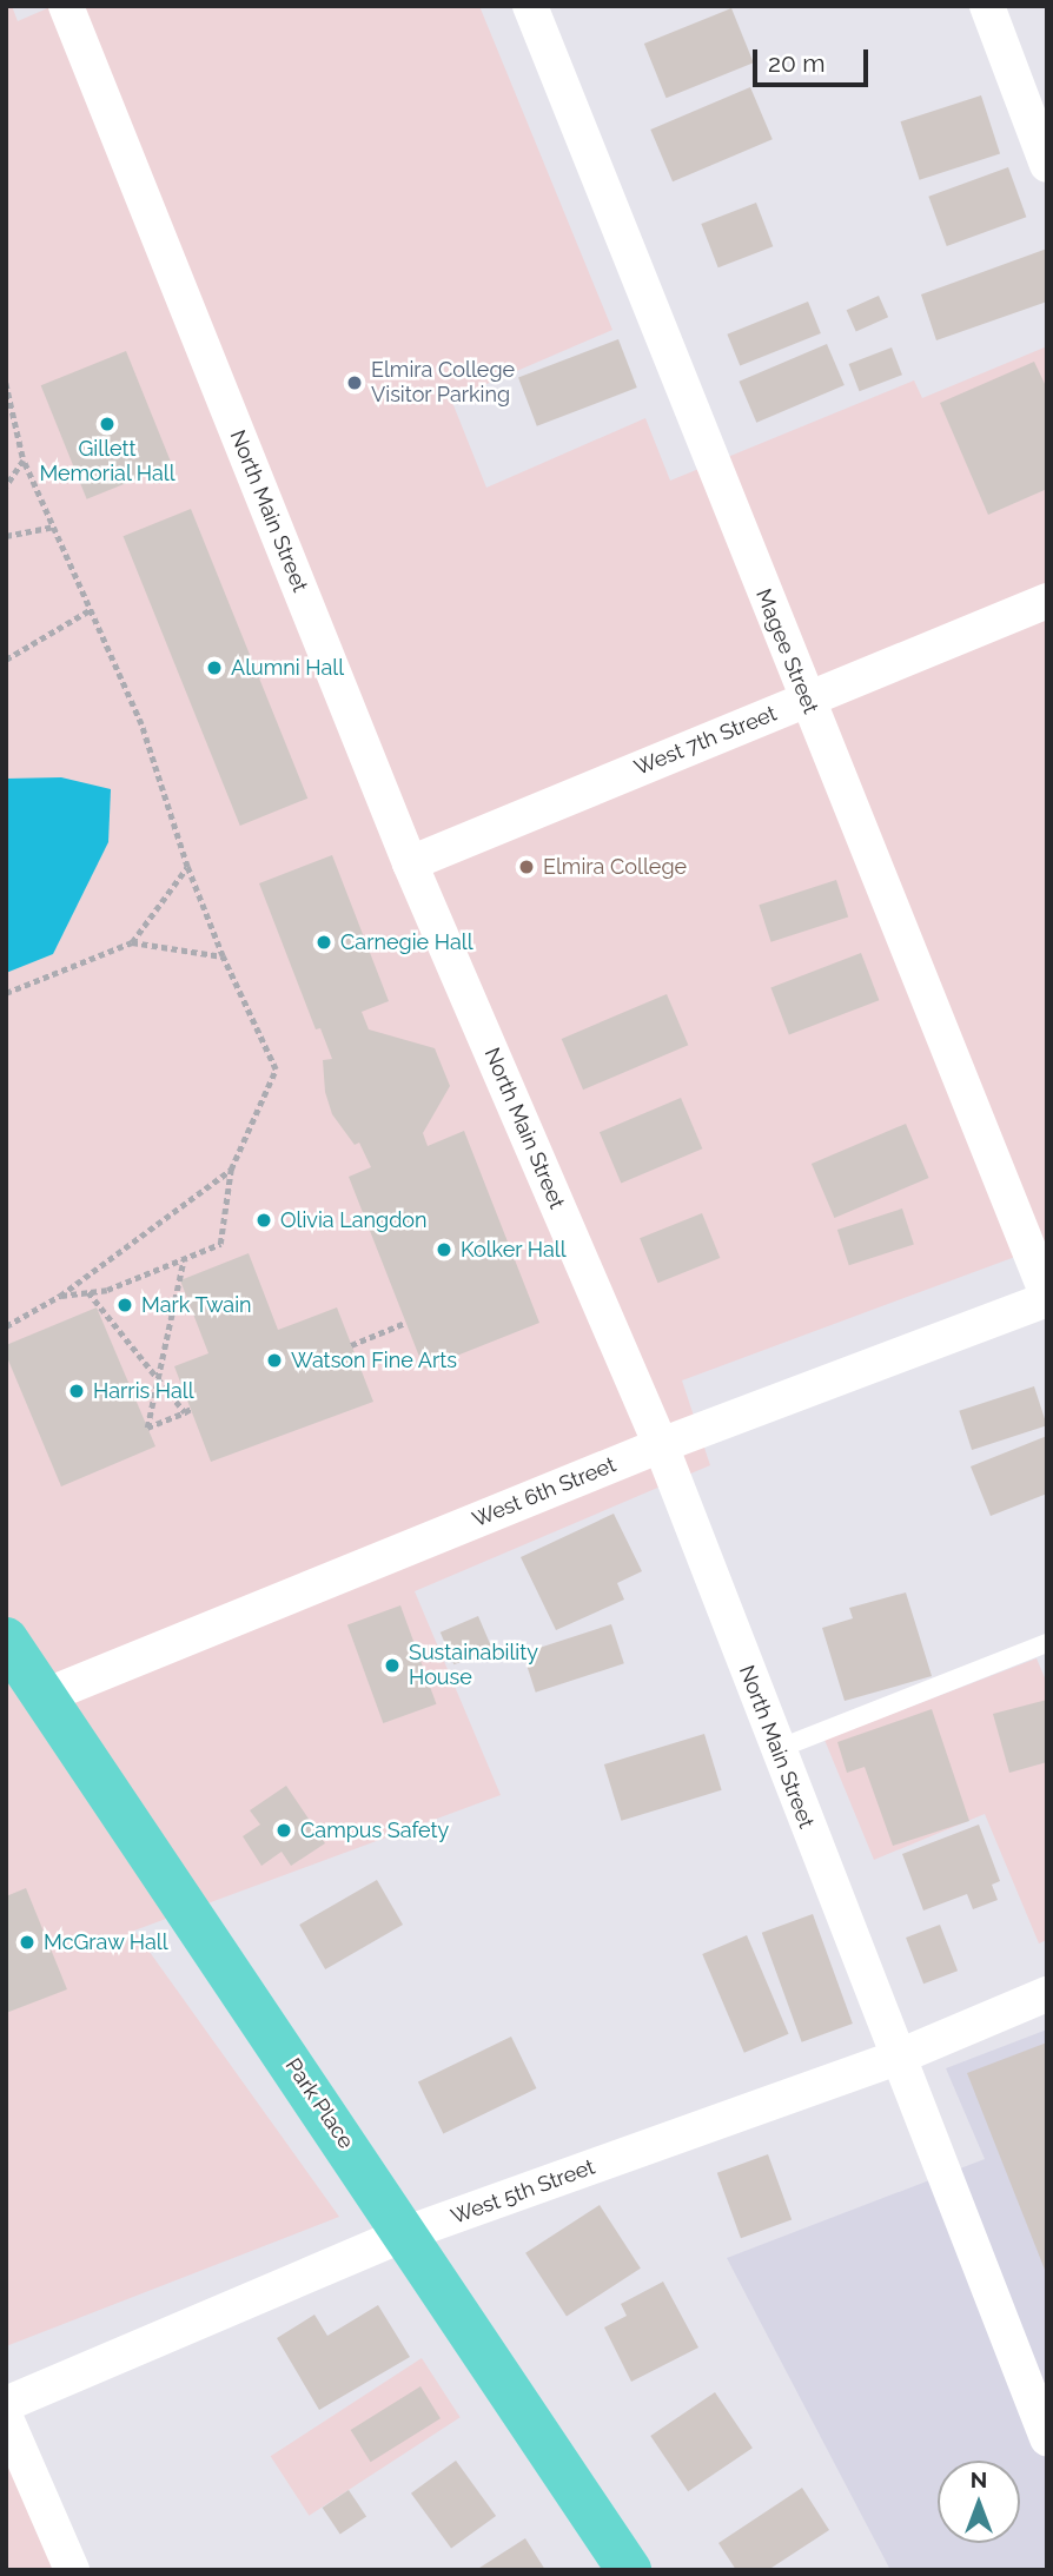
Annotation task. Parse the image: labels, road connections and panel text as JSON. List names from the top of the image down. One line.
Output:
{"streets":{"main road":["Park Place"],"street":["North Main Street","Magee Street","West 7th Street","West 6th Street","West 5th Street"]},"crossings":[["North Main Street","West 7th Street"],["North Main Street","West 6th Street"],["North Main Street","West 5th Street"],["Magee Street","West 7th Street"],["Magee Street","West 6th Street"],["West 6th Street","Park Place"],["Park Place","West 5th Street"]],"places":["Elmira College Visitor Parking","Gillett Memorial Hall","Alumni Hall","Elmira College","Carnegie Hall","Olivia Langdon","Kolker Hall","Mark Twain","Watson Fine Arts","Harris Hall","Sustainability House","Campus Safety","McGraw Hall"],"scale_bar":"20 m","north":"top"}
